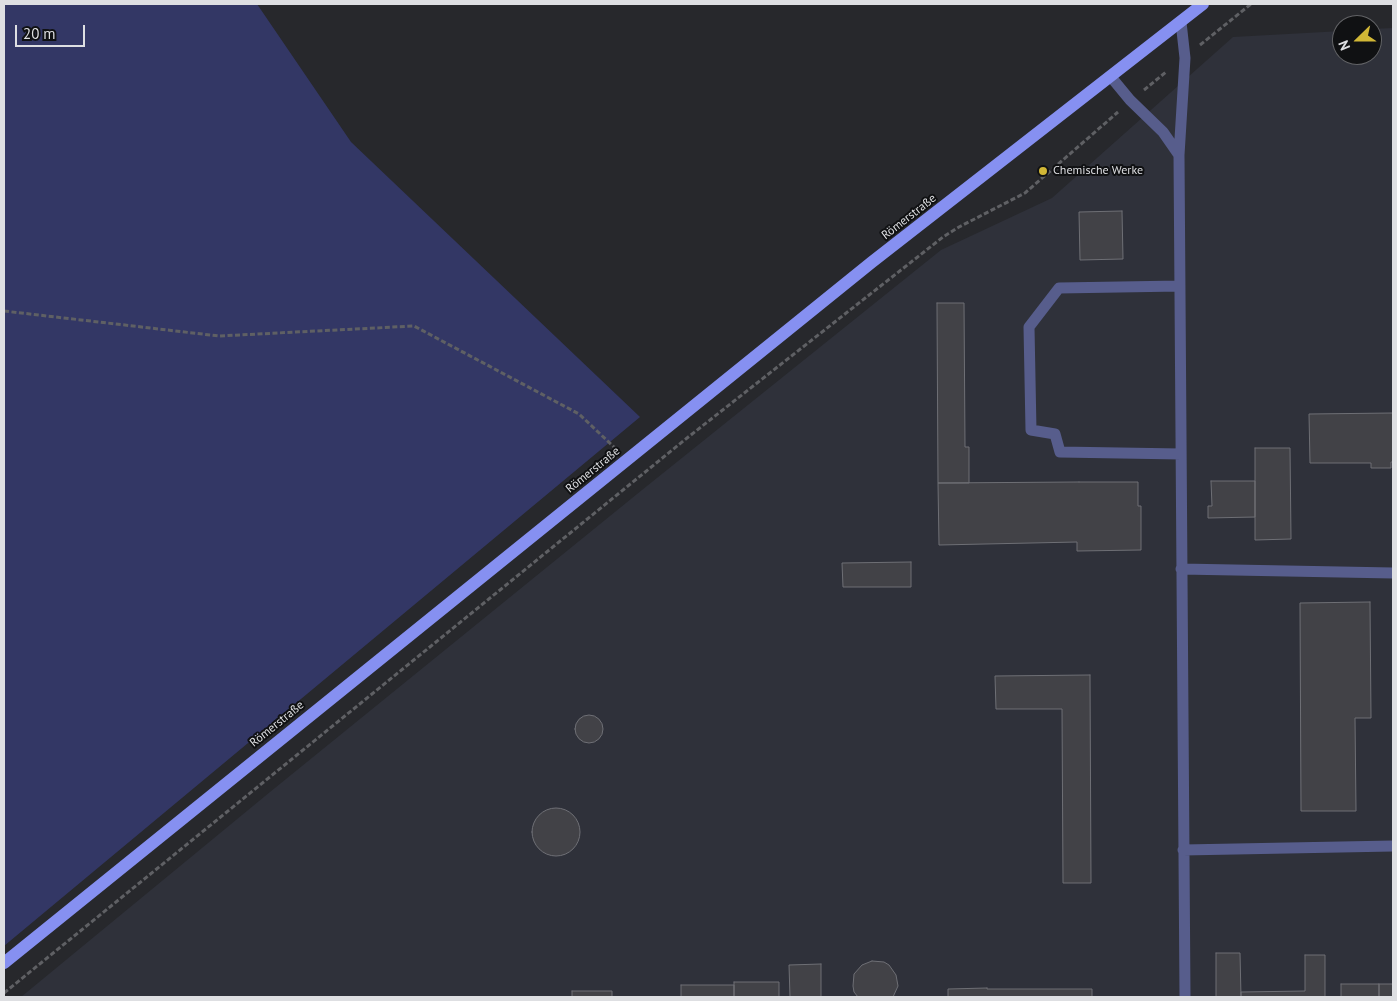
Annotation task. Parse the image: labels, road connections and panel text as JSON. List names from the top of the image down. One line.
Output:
{"streets":{"main road":["Römerstraße"]},"places":["Chemische Werke"],"scale_bar":"20 m","north":"left"}
